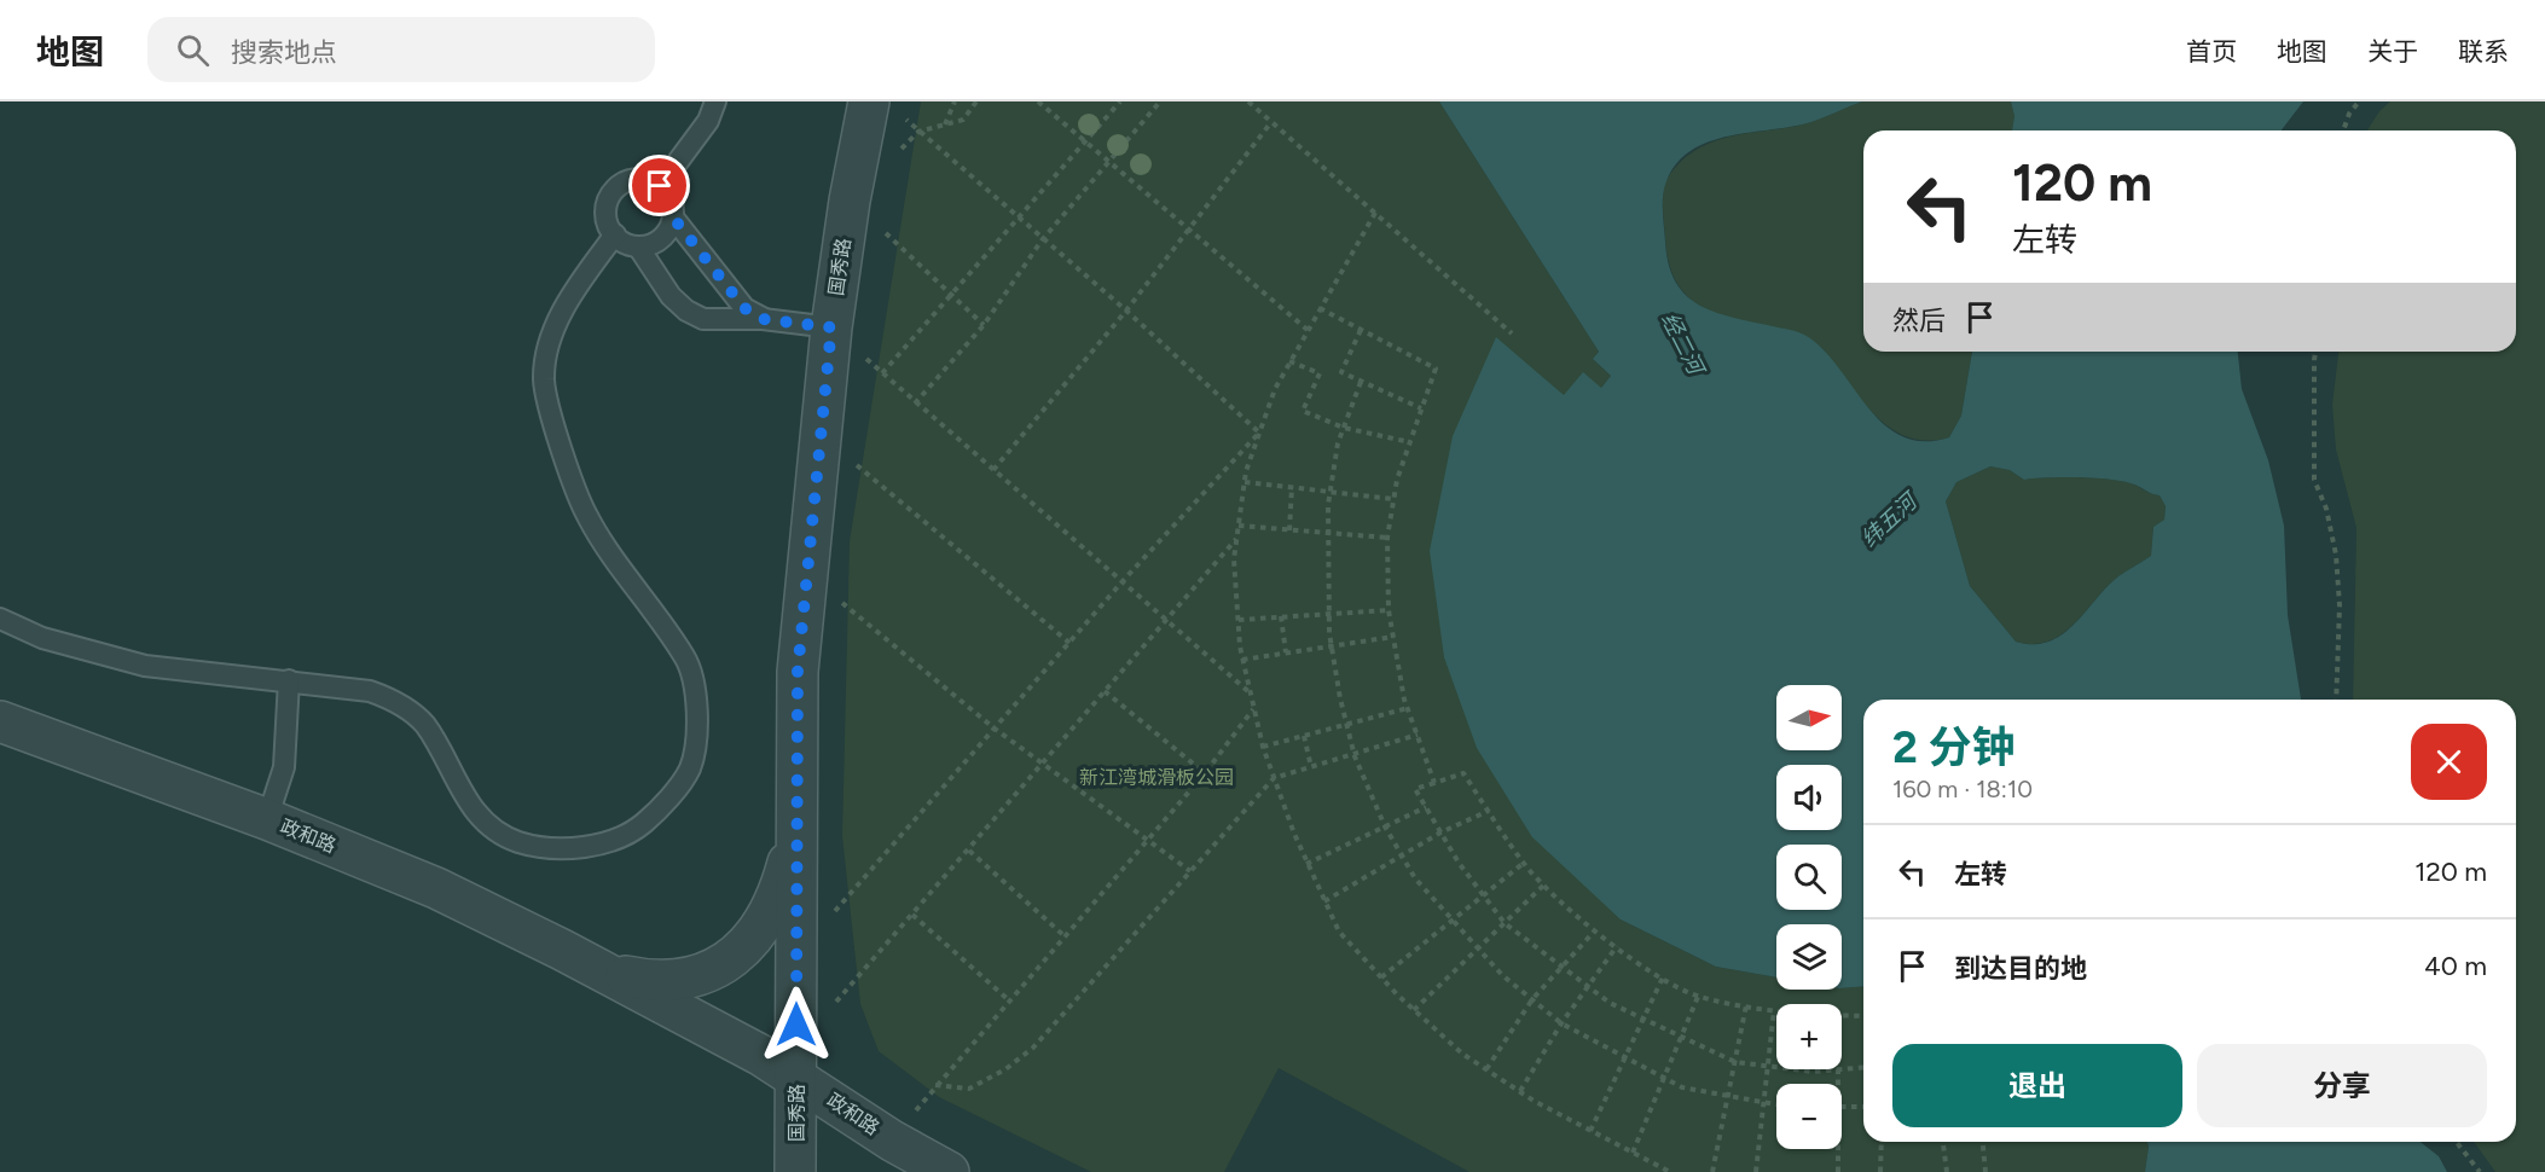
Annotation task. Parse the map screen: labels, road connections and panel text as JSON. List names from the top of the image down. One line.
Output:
{"streets":{"street":["国秀路","政和路"]},"crossings":[["国秀路","政和路"]],"water":["经二河","纬五河"],"parks":["新江湾城滑板公园"],"north":"right","page":{"header":"地图","search":"搜索地点","nav":["首页","地图","关于","联系"],"turn":["120 m","左转"],"then":"然后","map_buttons":["+","−"],"heading":["2 分钟","160 m · 18:10"],"list":[{"name":"左转","value":"120 m"},{"name":"到达目的地","value":"40 m"}],"buttons":["退出","分享"]}}
